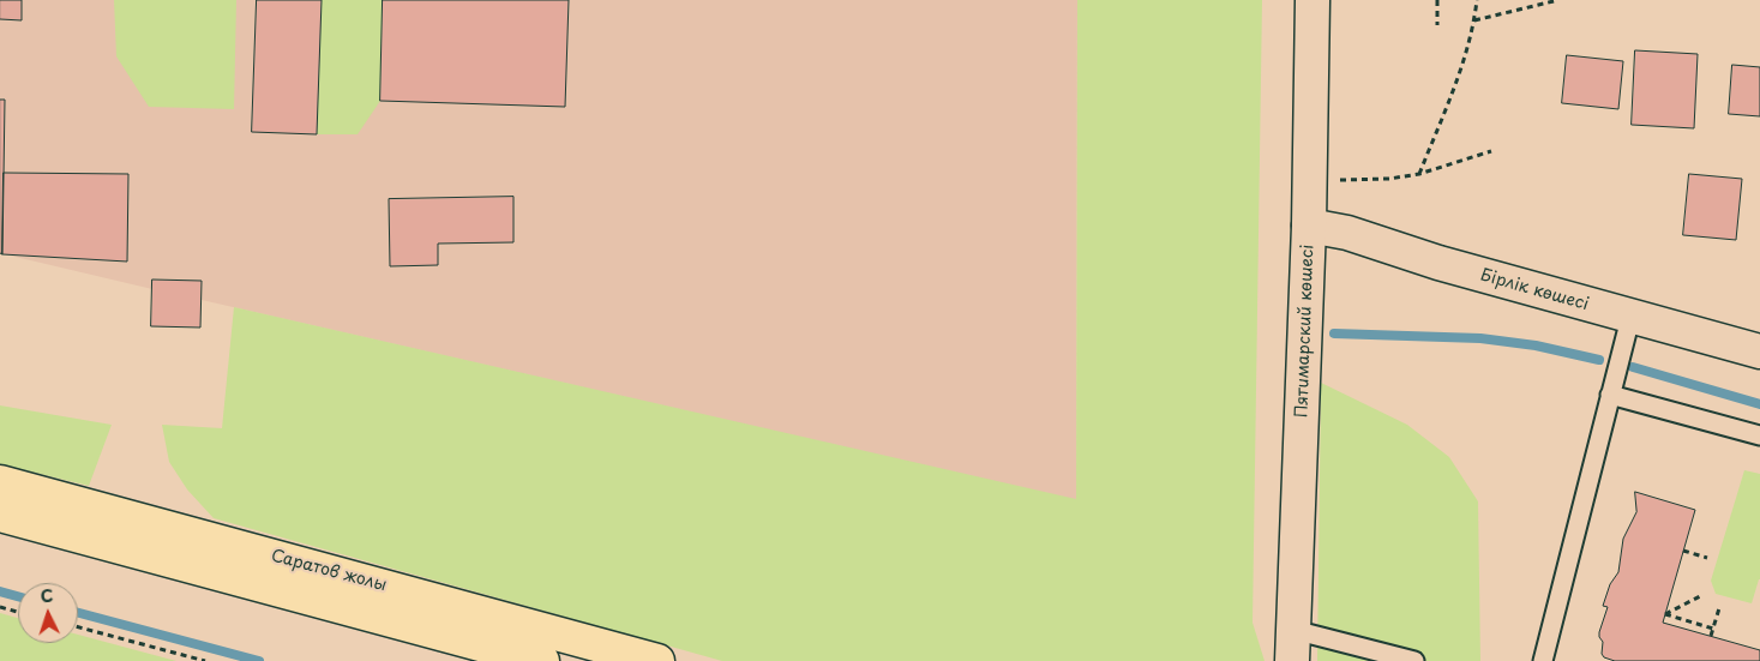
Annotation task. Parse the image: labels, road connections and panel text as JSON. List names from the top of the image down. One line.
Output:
{"streets":{"main road":["Бірлік көшесі","Пятимарский көшесі","Саратов жолы"]},"crossings":[["Бірлік көшесі","Пятимарский көшесі"]],"north":"top"}
